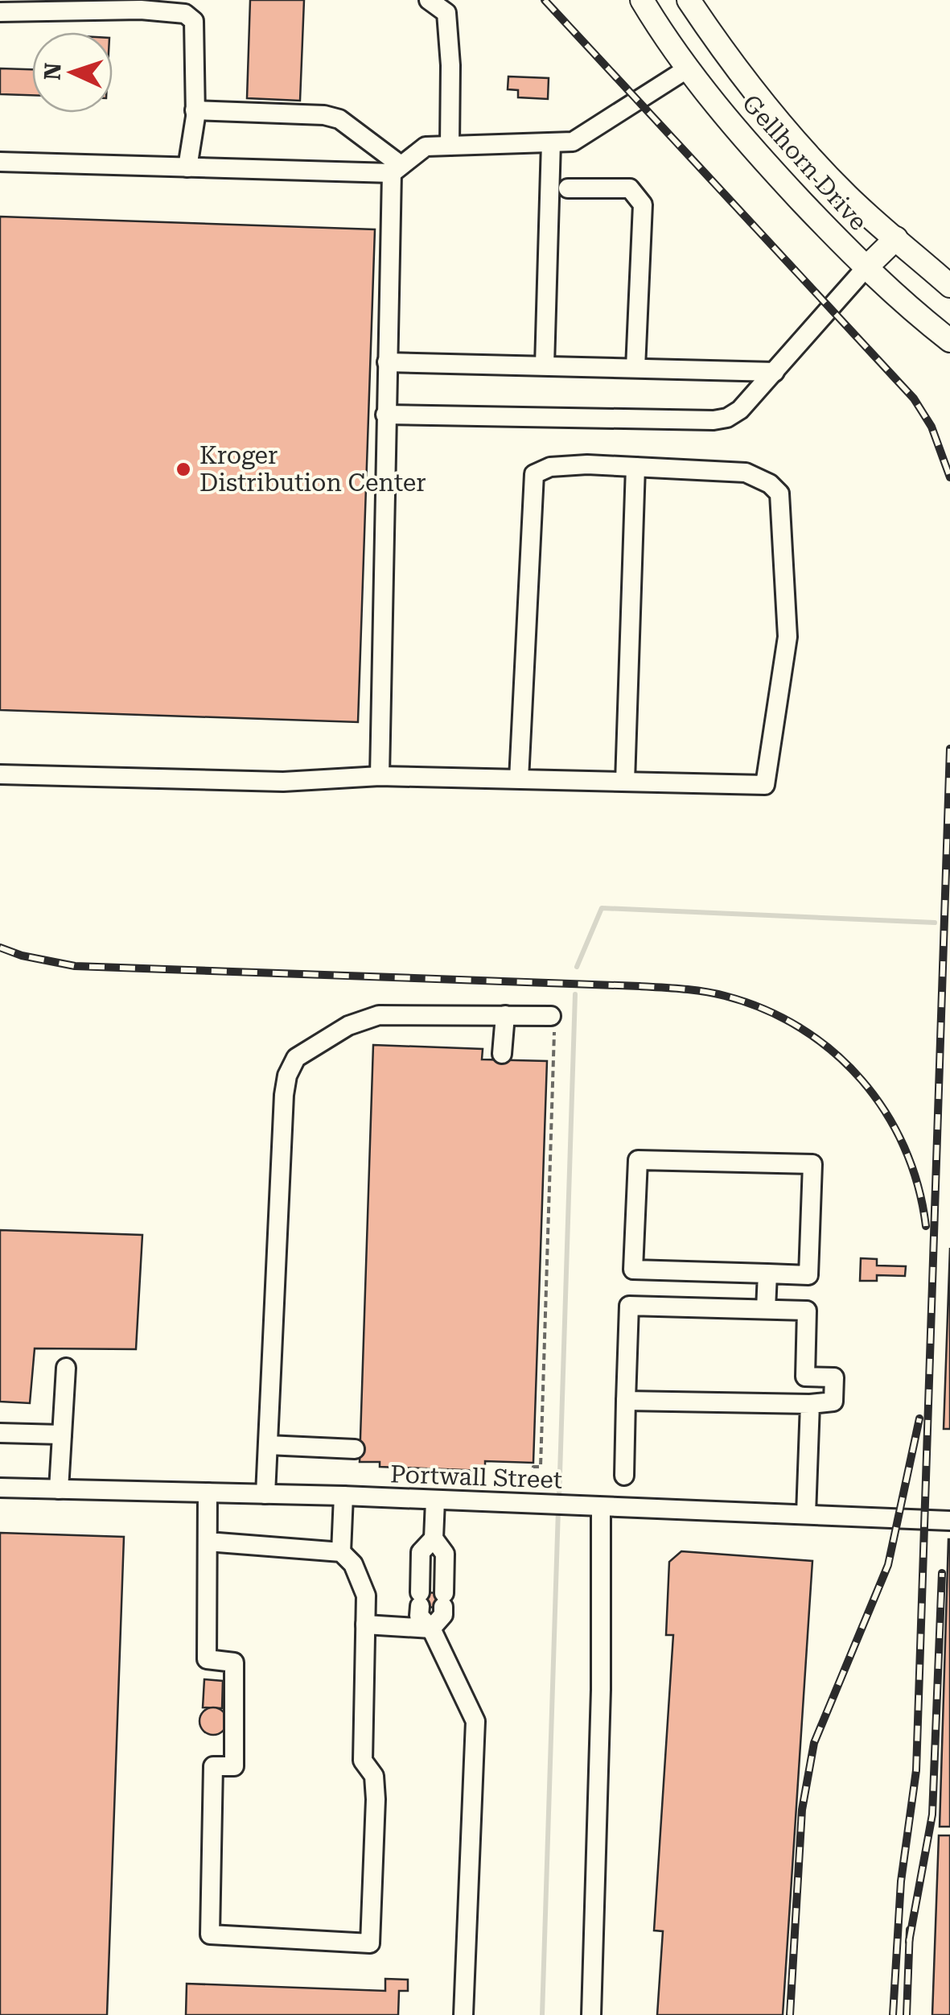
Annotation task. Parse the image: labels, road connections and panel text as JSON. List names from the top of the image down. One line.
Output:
{"streets":{"main road":["Gellhorn Drive"],"street":["Portwall Street"]},"places":["Kroger Distribution Center"],"north":"left"}
